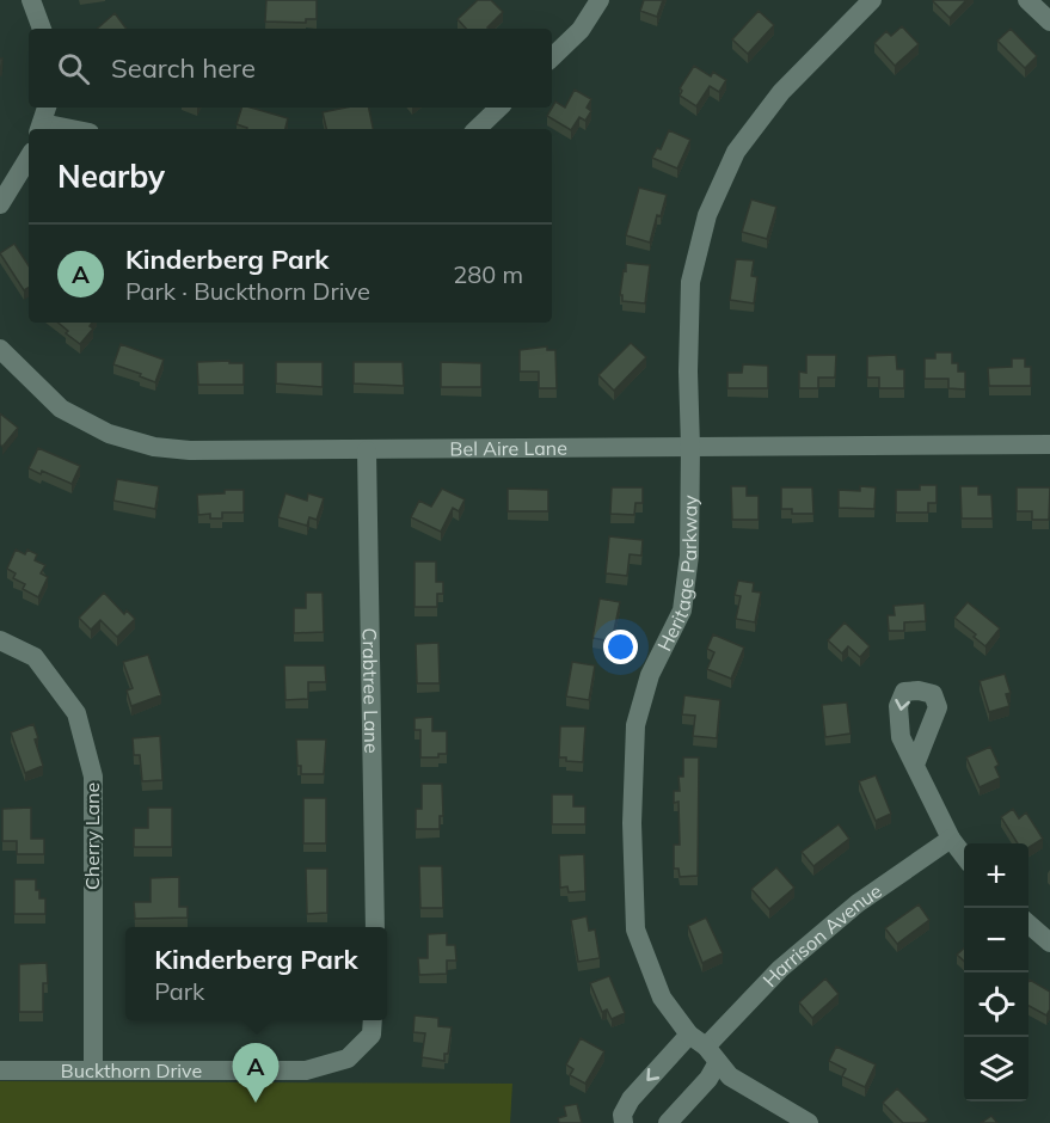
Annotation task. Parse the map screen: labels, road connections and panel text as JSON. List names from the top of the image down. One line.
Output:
{"streets":{"street":["Bel Aire Lane","Heritage Parkway","Crabtree Lane","Cherry Lane","Harrison Avenue","Buckthorn Drive"]},"crossings":[["Bel Aire Lane","Heritage Parkway"],["Bel Aire Lane","Crabtree Lane"],["Heritage Parkway","Harrison Avenue"],["Cherry Lane","Buckthorn Drive"]],"page":{"search":"Search here","heading":"Nearby","list":[{"mark":"A","name":"Kinderberg Park","note":"Park · Buckthorn Drive","value":"280 m"}],"map_buttons":["+","−"],"popup":["Kinderberg Park","Park"],"pins":"A"}}
